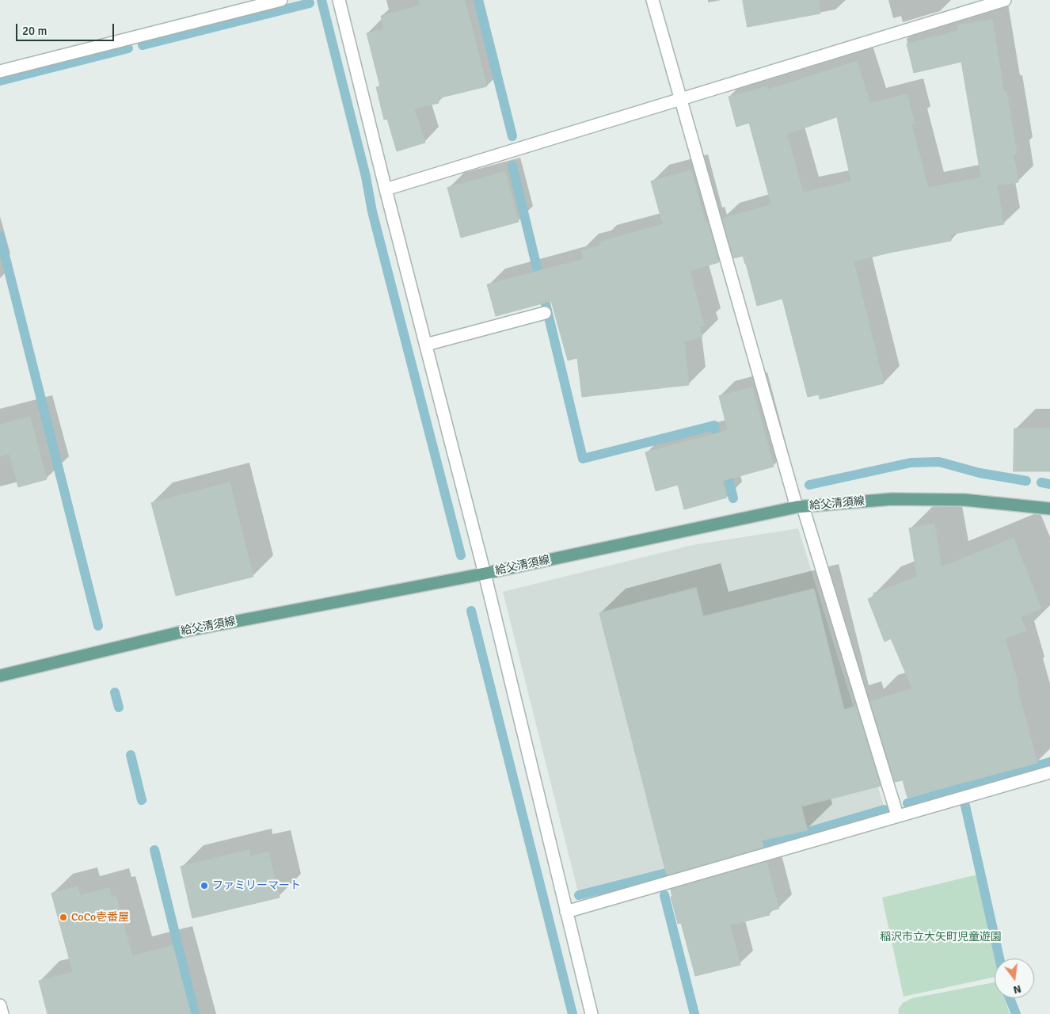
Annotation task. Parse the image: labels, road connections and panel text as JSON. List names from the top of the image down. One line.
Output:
{"streets":{"main road":["給父清須線"]},"parks":["稲沢市立大矢町児童遊園"],"places":["ファミリーマート","CoCo壱番屋"],"scale_bar":"20 m","north":"bottom"}
